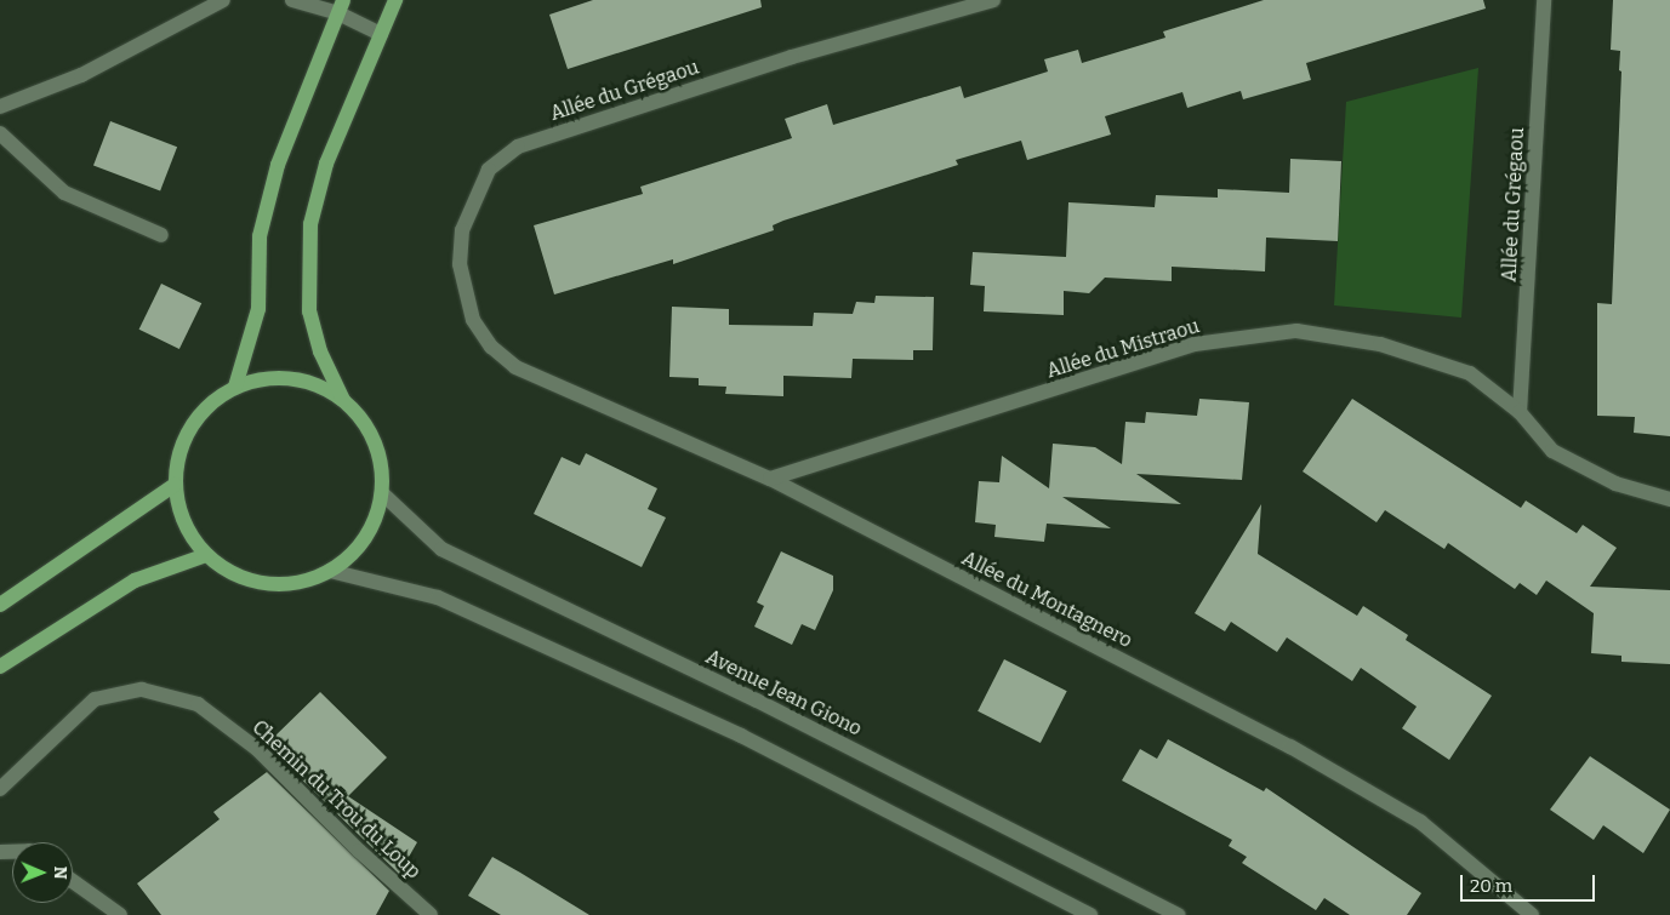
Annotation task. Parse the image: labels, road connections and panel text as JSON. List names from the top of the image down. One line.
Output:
{"streets":{"street":["Allée du Grégaou","Allée du Mistraou","Allée du Montagnero","Avenue Jean Giono","Chemin du Trou du Loup"]},"crossings":[["Allée du Grégaou","Allée du Mistraou"],["Allée du Grégaou","Allée du Montagnero"],["Allée du Mistraou","Allée du Montagnero"]],"scale_bar":"20 m","north":"right"}
